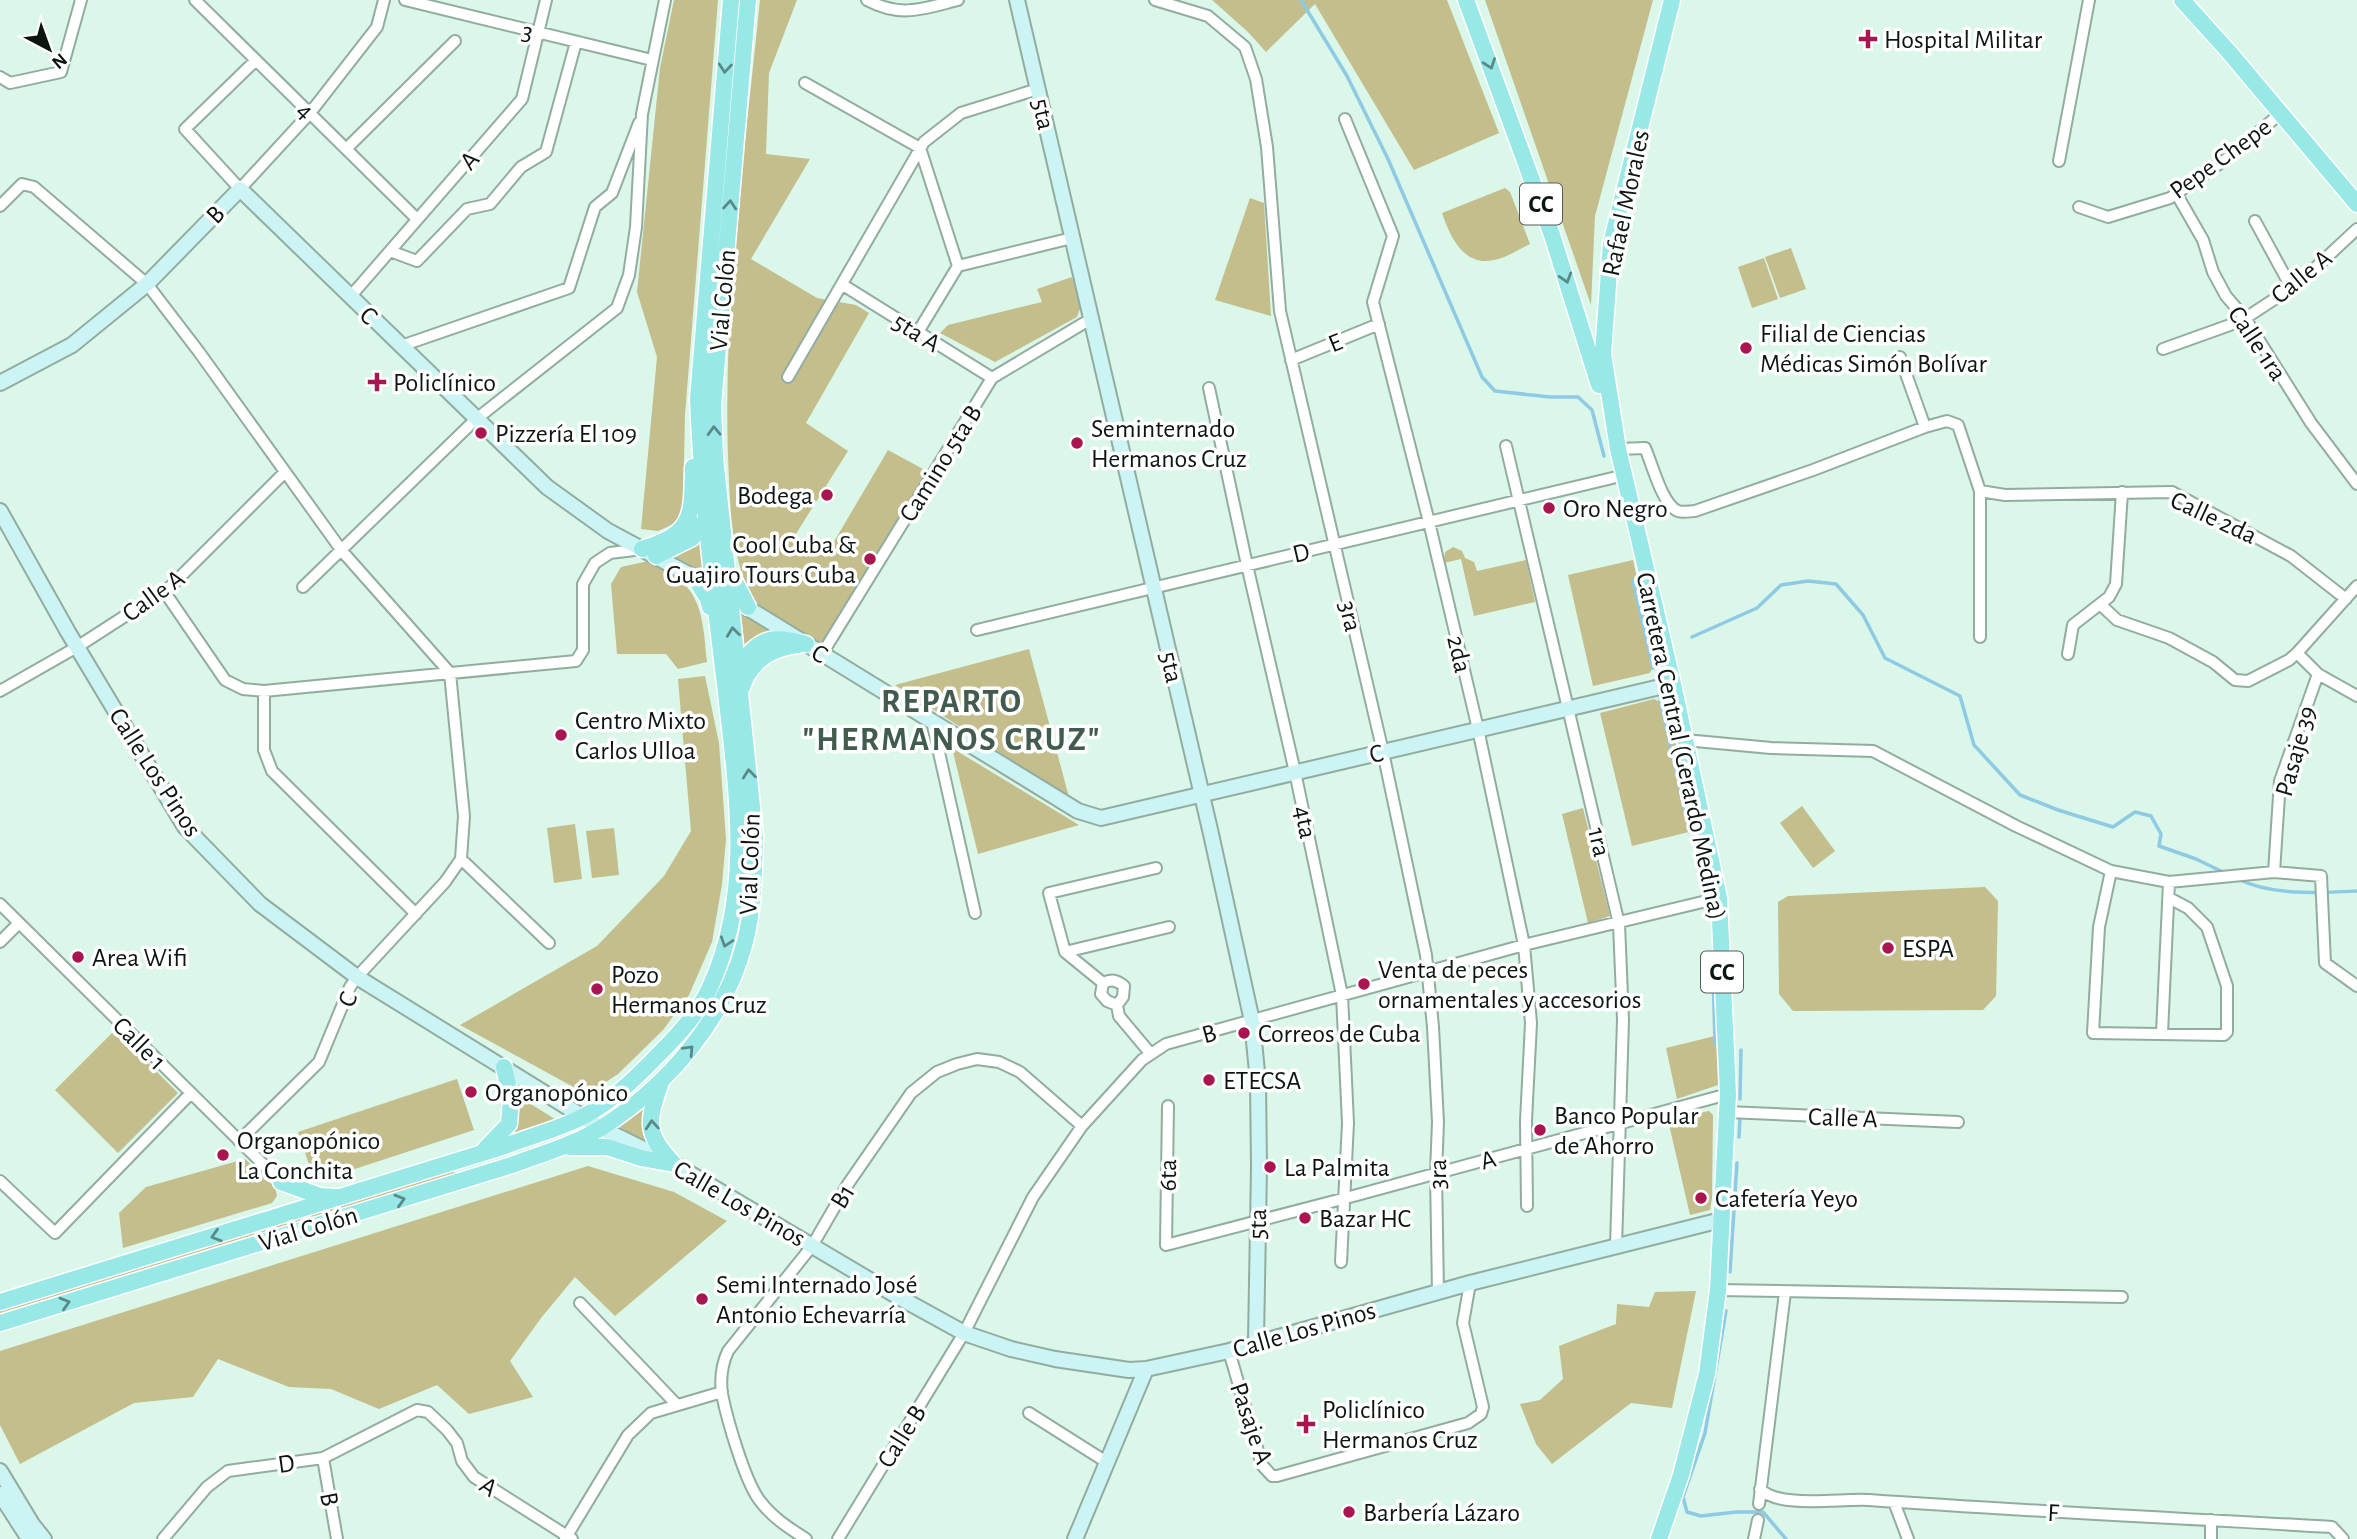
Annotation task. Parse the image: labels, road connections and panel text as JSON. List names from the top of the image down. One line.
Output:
{"streets":{"main road":["Rafael Morales","CC","Vial Colón","Carretera Central (Gerardo Medina)"],"street":["3","4","5ta","Pepe Chepe","A","B","Calle A","C","5ta A","E","Calle 1ra","Camino 5ta B","Calle 2da","D","3ra","2da","Pasaje 39","Calle Los Pinos","4ta","1ra","Calle 1","6ta","B1","Pasaje A","Calle B","F"]},"crossings":[["3","A"],["4","A"],["4","B"],["4","C"],["5ta","A"],["5ta","B"],["5ta","C"],["5ta","Camino 5ta B"],["5ta","D"],["5ta","Calle Los Pinos"],["Pepe Chepe","Calle 1ra"],["A","C"],["A","D"],["A","3ra"],["A","2da"],["A","Carretera Central (Gerardo Medina)"],["A","4ta"],["A","1ra"],["A","6ta"],["Rafael Morales","CC"],["Rafael Morales","Carretera Central (Gerardo Medina)"],["CC","Carretera Central (Gerardo Medina)"],["B","C"],["B","D"],["B","3ra"],["B","2da"],["B","Carretera Central (Gerardo Medina)"],["B","Calle Los Pinos"],["B","4ta"],["B","1ra"],["B","B1"],["B","Calle B"],["Calle A","Calle 1ra"],["Calle A","Carretera Central (Gerardo Medina)"],["Calle A","Calle Los Pinos"],["Vial Colón","C"],["Vial Colón","Calle Los Pinos"],["C","Camino 5ta B"],["C","3ra"],["C","2da"],["C","Carretera Central (Gerardo Medina)"],["C","Calle Los Pinos"],["C","4ta"],["C","1ra"],["C","Calle 1"],["5ta A","Camino 5ta B"],["E","3ra"],["E","2da"],["D","3ra"],["D","2da"],["D","Carretera Central (Gerardo Medina)"],["D","4ta"],["D","1ra"],["3ra","Calle Los Pinos"],["Carretera Central (Gerardo Medina)","Calle Los Pinos"],["Calle Los Pinos","1ra"],["Calle Los Pinos","B1"],["Calle Los Pinos","Pasaje A"],["Calle Los Pinos","Calle B"]],"districts":["REPARTO \"HERMANOS CRUZ\""],"places":{"health":["Hospital Militar","Policlínico","Policlínico Hermanos Cruz"],"other":["Filial de Ciencias Médicas Simón Bolívar","Pizzería El 109","Seminternado Hermanos Cruz","Bodega","Oro Negro","Cool Cuba & Guajiro Tours Cuba","Centro Mixto Carlos Ulloa","ESPA","Area Wifi","Venta de peces ornamentales y accesorios","Pozo Hermanos Cruz","Correos de Cuba","ETECSA","Organopónico","Banco Popular de Ahorro","Organopónico La Conchita","La Palmita","Cafetería Yeyo","Bazar HC","Semi Internado José Antonio Echevarría","Barbería Lázaro"]},"north":"bottom right"}
